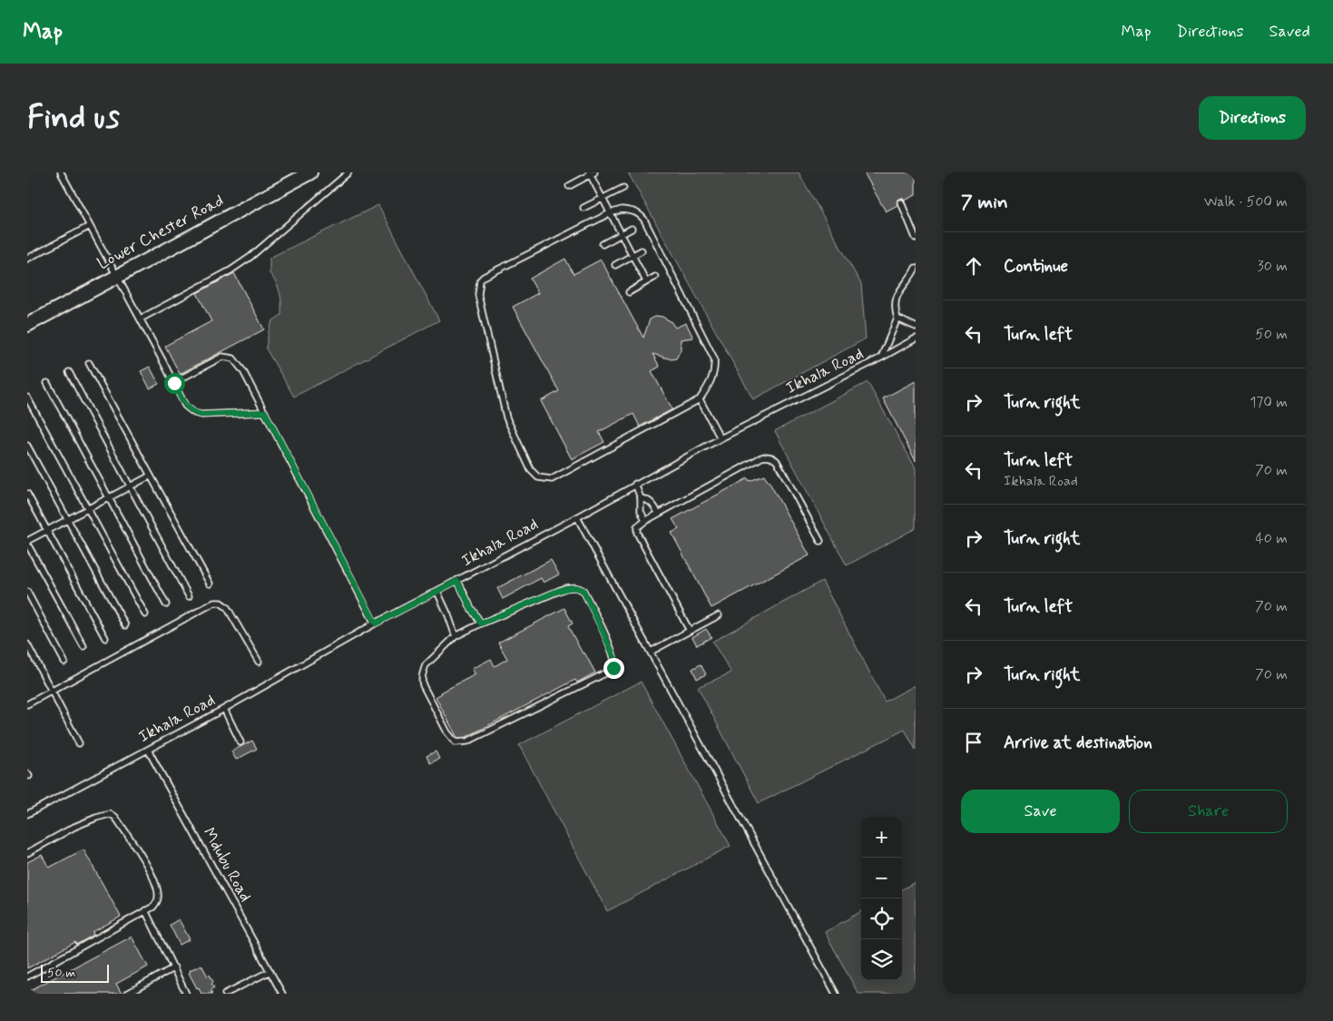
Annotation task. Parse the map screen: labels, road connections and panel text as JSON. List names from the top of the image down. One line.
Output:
{"streets":{"street":["Lower Chester Road"],"lane":["Ikhala Road","Mdubu Road"]},"crossings":[["Ikhala Road","Mdubu Road"]],"scale_bar":"50 m","page":{"header":"Map","nav":["Map","Directions","Saved"],"buttons":["Directions",["Save","Share"]],"title":"Find us","heading":["7 min","Walk · 500 m"],"list":[["Continue","30 m"],["Turn left","50 m"],["Turn right","170 m"],["Turn left","Ikhala Road","70 m"],["Turn right","40 m"],["Turn left","70 m"],["Turn right","70 m"],"Arrive at destination"],"map_buttons":["+","−"],"scale":"50 m"}}
